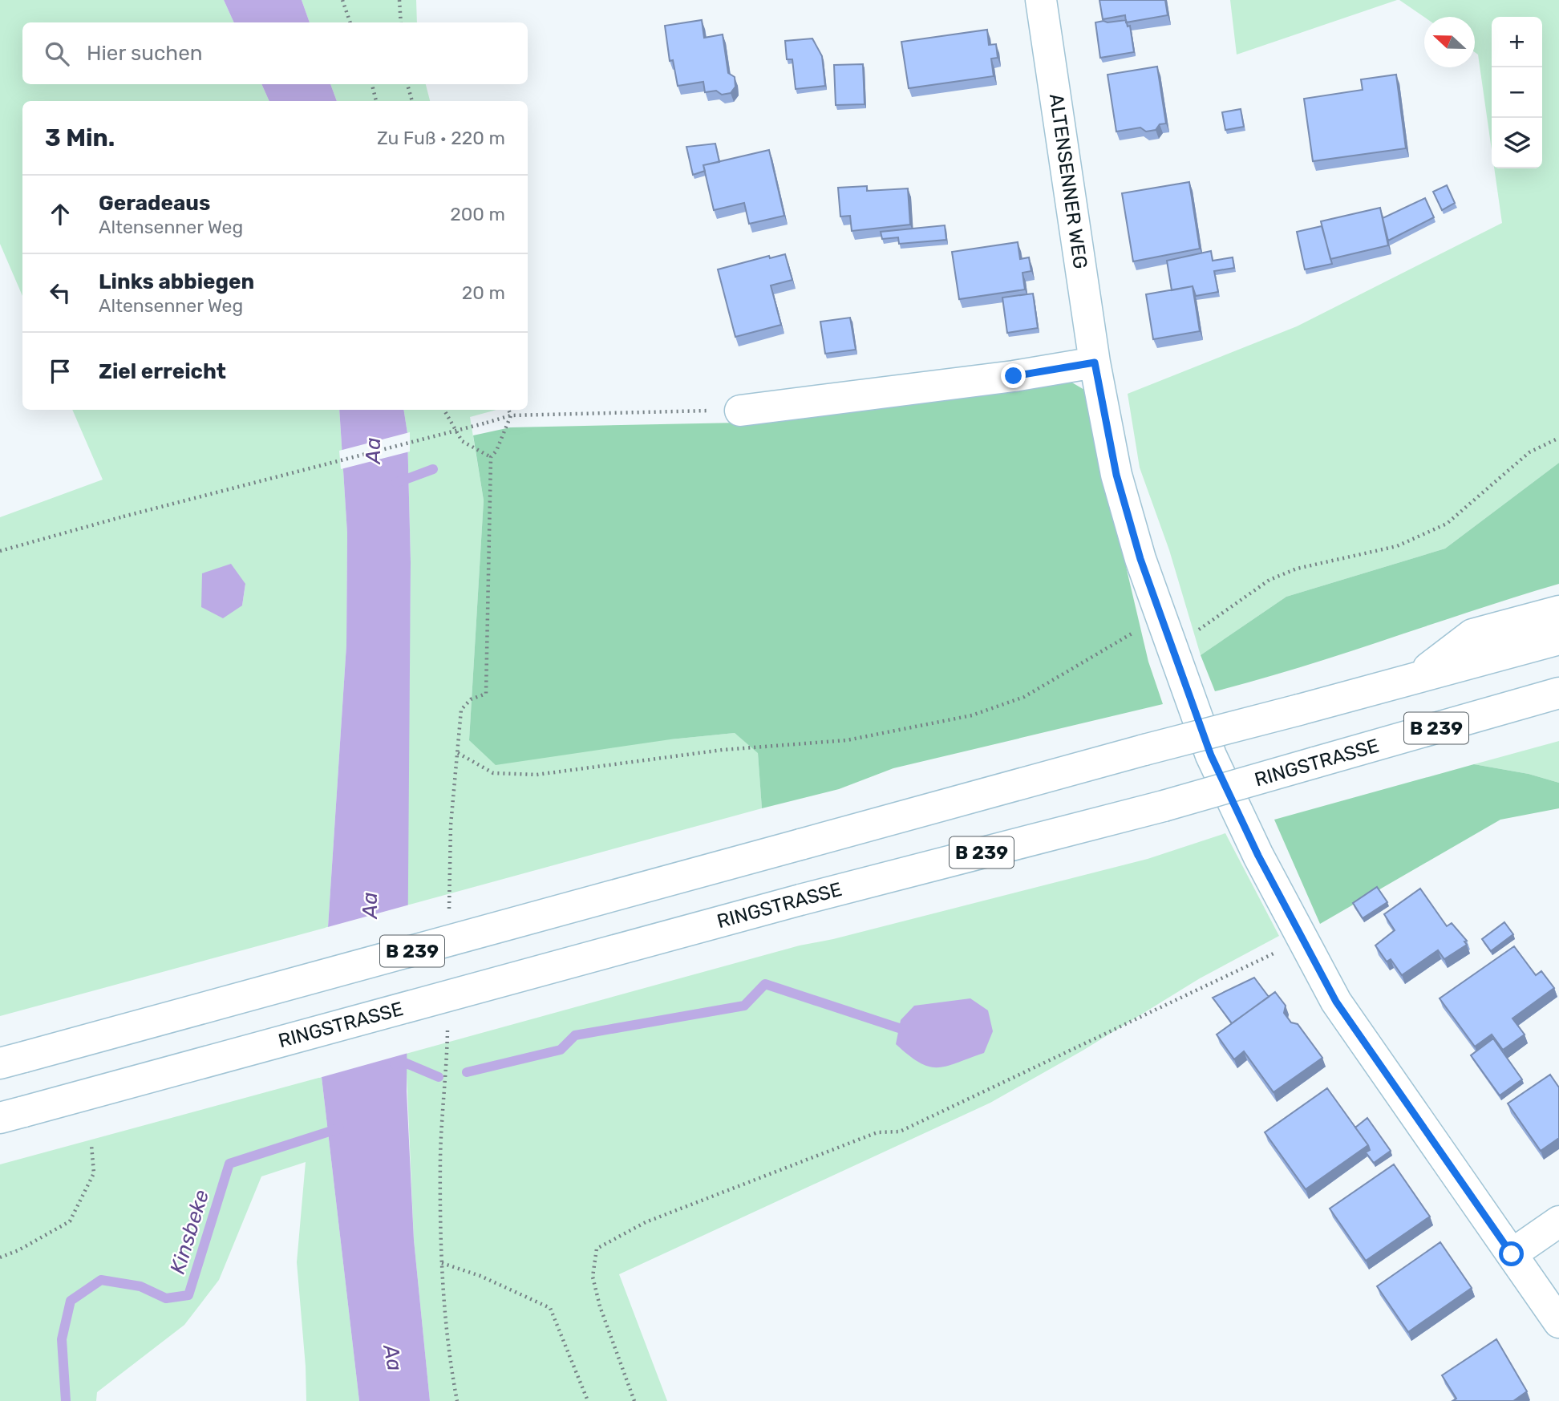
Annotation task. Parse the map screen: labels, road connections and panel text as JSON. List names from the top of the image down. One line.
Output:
{"streets":{"main road":["ALTENSENNER WEG","B 239","RINGSTRASSE"]},"water":["Aa","Kinsbeke"],"north":"left","page":{"map_buttons":["+","−"],"search":"Hier suchen","heading":["3 Min.","Zu Fuß · 220 m"],"list":[["Geradeaus","Altensenner Weg","200 m"],["Links abbiegen","Altensenner Weg","20 m"],"Ziel erreicht"]}}
